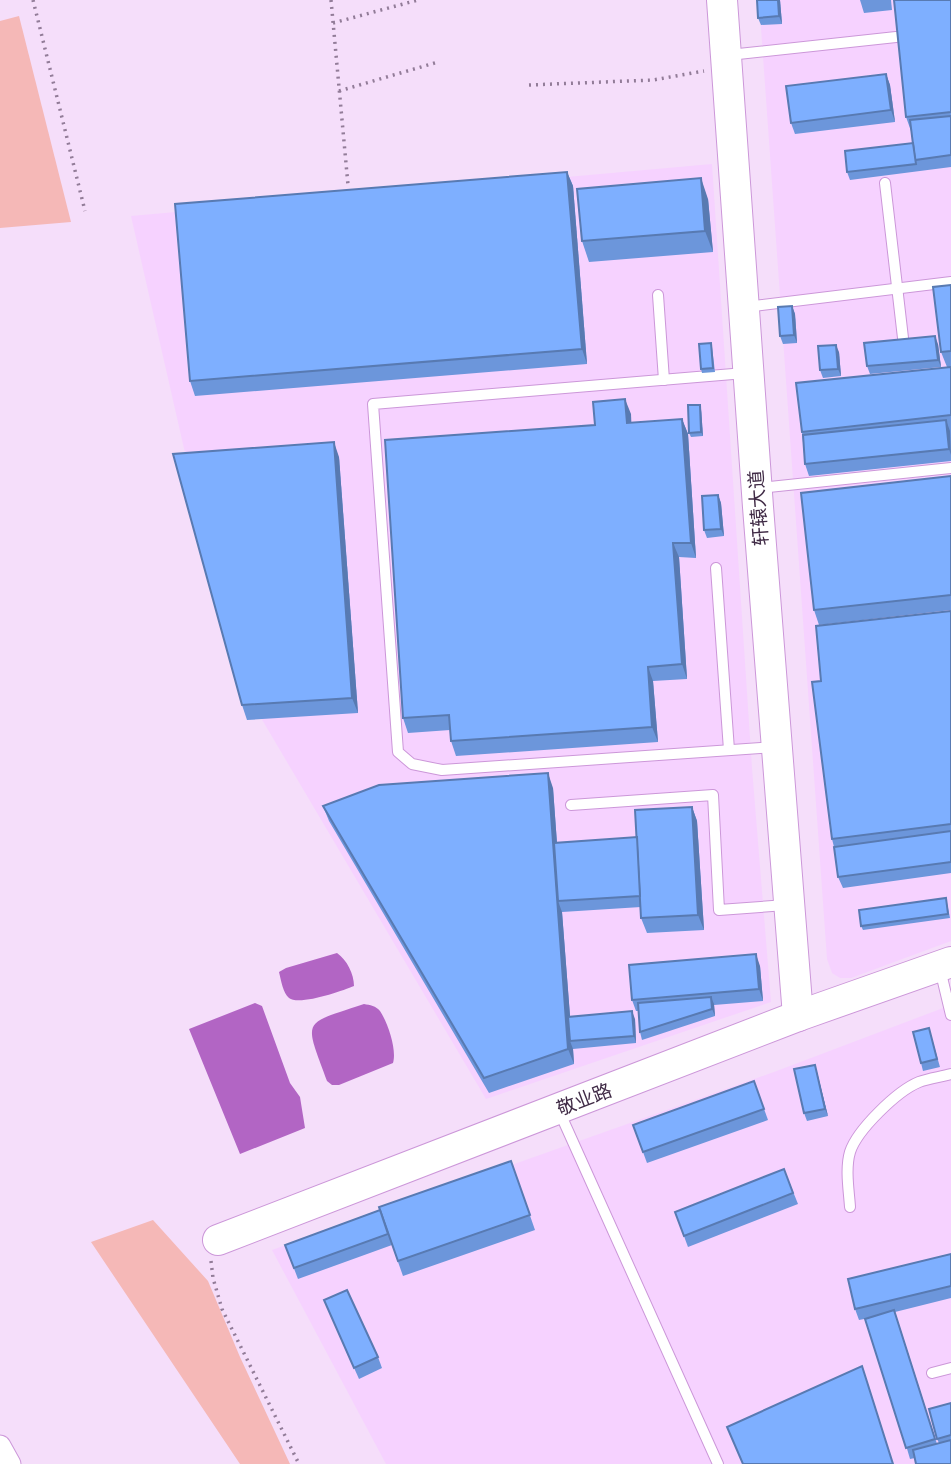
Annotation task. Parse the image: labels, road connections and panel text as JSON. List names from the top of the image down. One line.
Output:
{"streets":{"street":["轩辕大道","敬业路"]},"crossings":[["轩辕大道","敬业路"]]}
